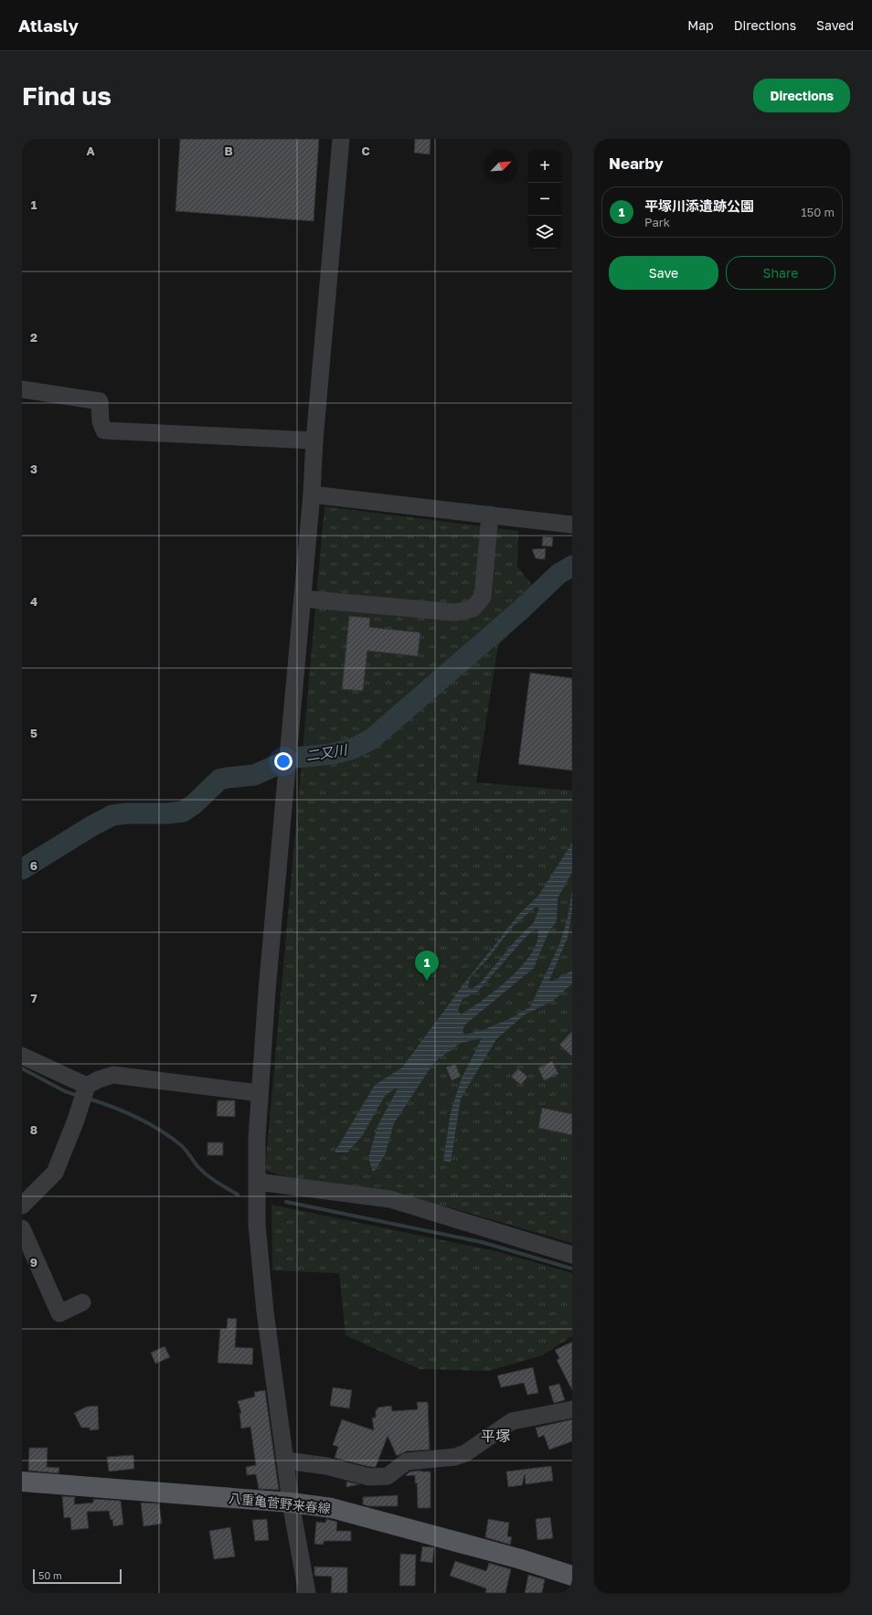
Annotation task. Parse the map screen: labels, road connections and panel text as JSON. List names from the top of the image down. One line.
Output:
{"streets":{"main road":["八重亀菅野来春線"]},"districts":["平塚"],"water":["二又川"],"scale_bar":"50 m","north":"top right","page":{"header":"Atlasly","nav":["Map","Directions","Saved"],"buttons":["Directions",["Save","Share"]],"title":"Find us","heading":"Nearby","map_buttons":["+","−"],"list":[{"mark":"1","name":"平塚川添遺跡公園","note":"Park","value":"150 m"}],"pins":"1","scale":"50 m"},"grid":{"columns":["A","B","C"],"rows":["1","2","3","4","5","6","7","8","9"]}}
